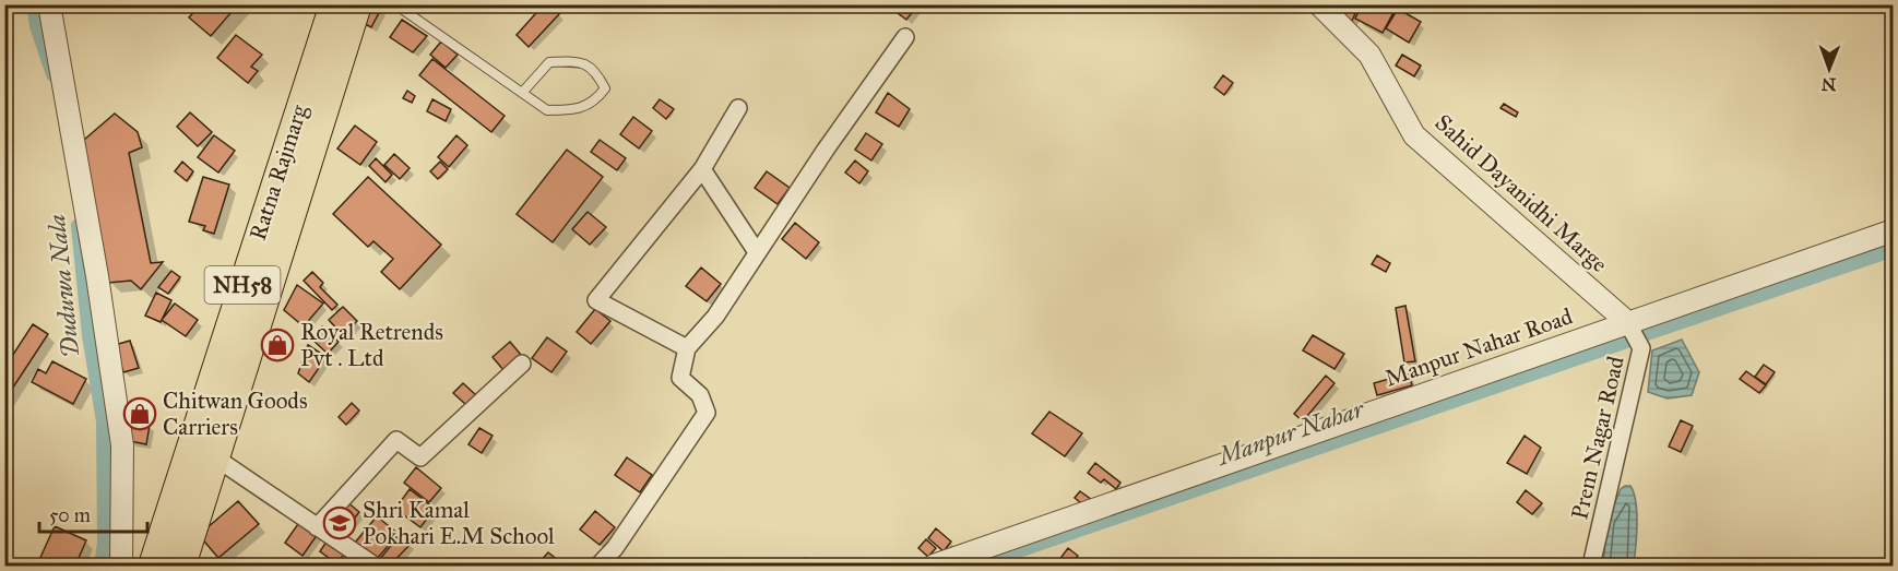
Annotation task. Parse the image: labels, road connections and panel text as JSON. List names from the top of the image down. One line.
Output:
{"streets":{"highway":["Ratna Rajmarg","NH58"],"street":["Sahid Dayanidhi Marge","Manpur Nahar Road","Prem Nagar Road"]},"crossings":[["Sahid Dayanidhi Marge","Manpur Nahar Road"],["Sahid Dayanidhi Marge","Prem Nagar Road"],["Manpur Nahar Road","Prem Nagar Road"]],"water":["Duduwa Nala","Manpur Nahar"],"places":{"shop":["Royal Retrends Pvt . Ltd","Chitwan Goods Carriers"],"school or university":["Shri Kamal Pokhari E.M School"]},"scale_bar":"50 m","north":"bottom"}
